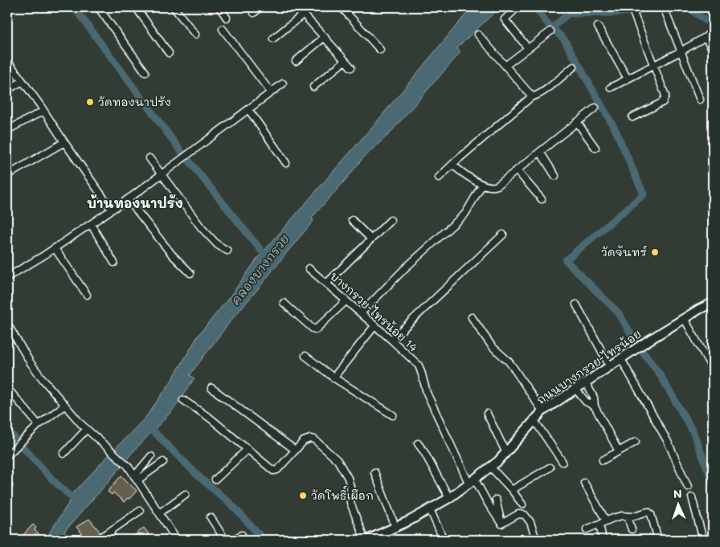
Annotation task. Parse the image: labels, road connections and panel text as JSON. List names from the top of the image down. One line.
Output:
{"streets":{"main road":["ถนนบางกรวย-ไทรน้อย"],"street":["บางกรวย-ไทรน้อย 14"]},"crossings":[["บางกรวย-ไทรน้อย 14","ถนนบางกรวย-ไทรน้อย"]],"districts":["บ้านทองนาปรัง"],"water":["คลองบางกรวย"],"places":["วัดทองนาปรัง","วัดจันทร์","วัดโพธิ์เผือก"],"north":"top"}
